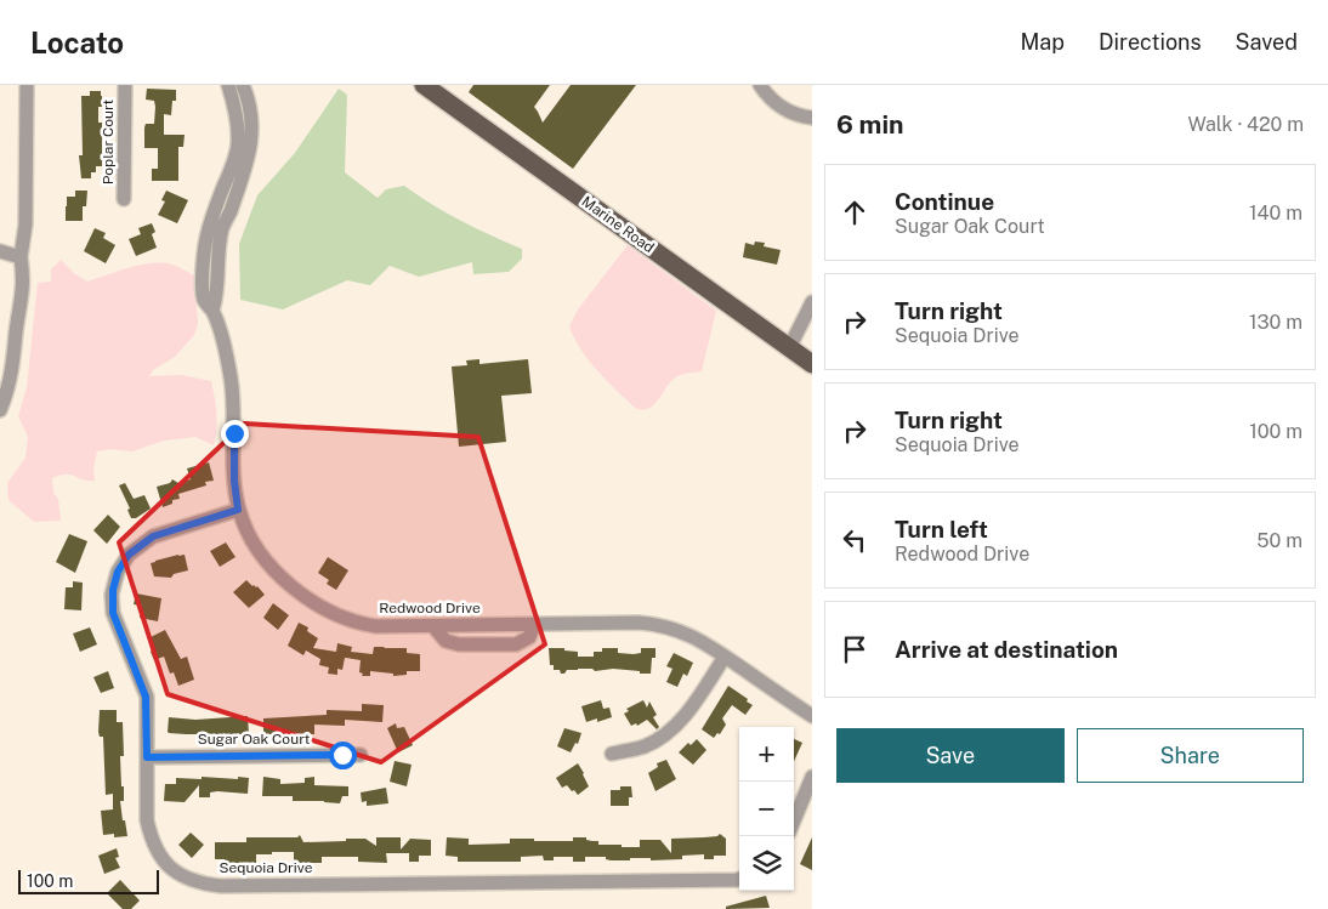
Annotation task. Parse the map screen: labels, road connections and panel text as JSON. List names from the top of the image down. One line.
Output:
{"streets":{"main road":["Marine Road"],"street":["Poplar Court","Redwood Drive","Sugar Oak Court","Sequoia Drive"]},"crossings":[["Redwood Drive","Sequoia Drive"],["Sugar Oak Court","Sequoia Drive"]],"scale_bar":"100 m","page":{"header":"Locato","nav":["Map","Directions","Saved"],"heading":["6 min","Walk · 420 m"],"list":[["Continue","Sugar Oak Court","140 m"],["Turn right","Sequoia Drive","130 m"],["Turn right","Sequoia Drive","100 m"],["Turn left","Redwood Drive","50 m"],"Arrive at destination"],"buttons":["Save","Share"],"map_buttons":["+","−"],"scale":"100 m"}}
